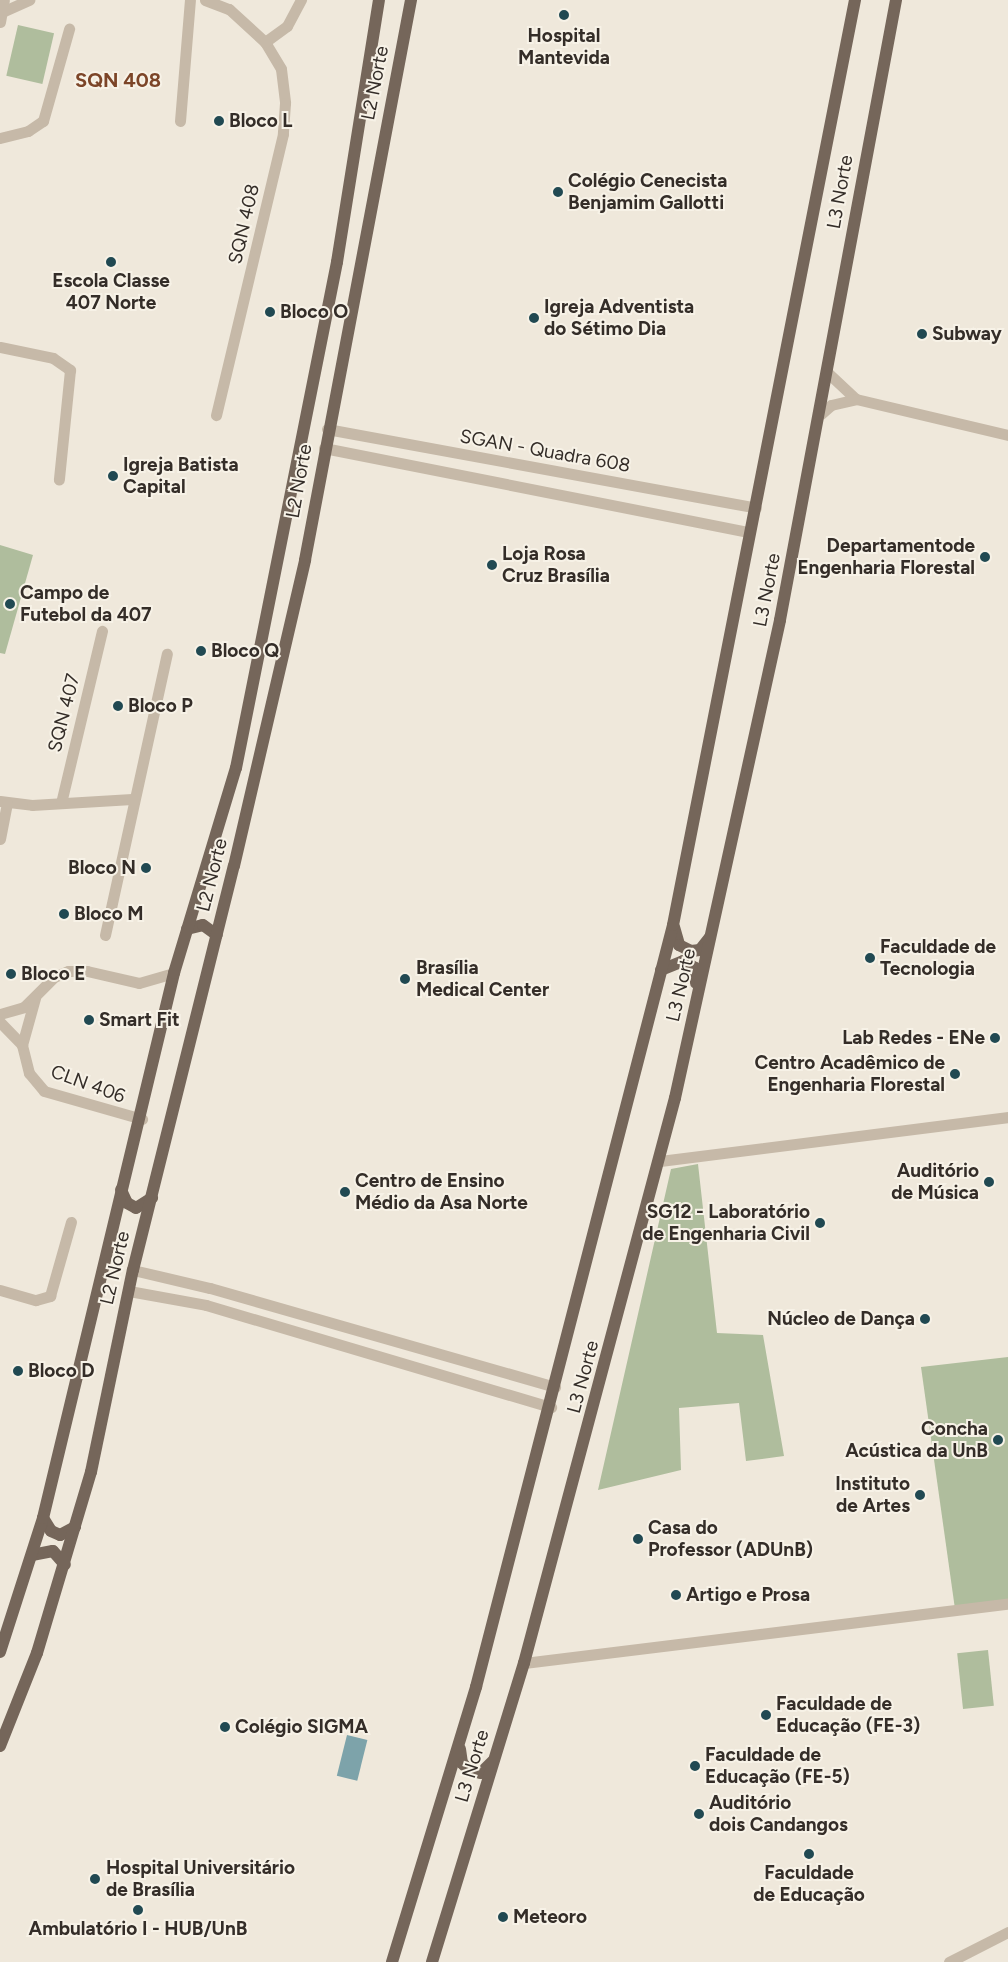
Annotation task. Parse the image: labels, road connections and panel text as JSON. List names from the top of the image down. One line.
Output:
{"streets":{"main road":["L2 Norte","L3 Norte"],"street":["SQN 408","SGAN - Quadra 608","SQN 407","CLN 406"]},"crossings":[["L2 Norte","SGAN - Quadra 608"],["L2 Norte","CLN 406"],["L3 Norte","SGAN - Quadra 608"]],"districts":["SQN 408"],"places":["Hospital Mantevida","Bloco L","Colégio Cenecista Benjamim Gallotti","Escola Classe 407 Norte","Bloco O","Igreja Adventista do Sétimo Dia","Subway","Igreja Batista Capital","Departamentode Engenharia Florestal","Loja Rosa Cruz Brasília","Campo de Futebol da 407","Bloco Q","Bloco P","Bloco N","Bloco M","Faculdade de Tecnologia","Bloco E","Brasília Medical Center","Smart Fit","Lab Redes - ENe","Centro Acadêmico de Engenharia Florestal","Auditório de Música","Centro de Ensino Médio da Asa Norte","SG12 - Laboratório de Engenharia Civil","Núcleo de Dança","Bloco D","Concha Acústica da UnB","Instituto de Artes","Casa do Professor (ADUnB)","Artigo e Prosa","Faculdade de Educação (FE-3)","Colégio SIGMA","Faculdade de Educação (FE-5)","Auditório dois Candangos","Faculdade de Educação","Hospital Universitário de Brasília","Ambulatório I - HUB/UnB","Meteoro"]}
